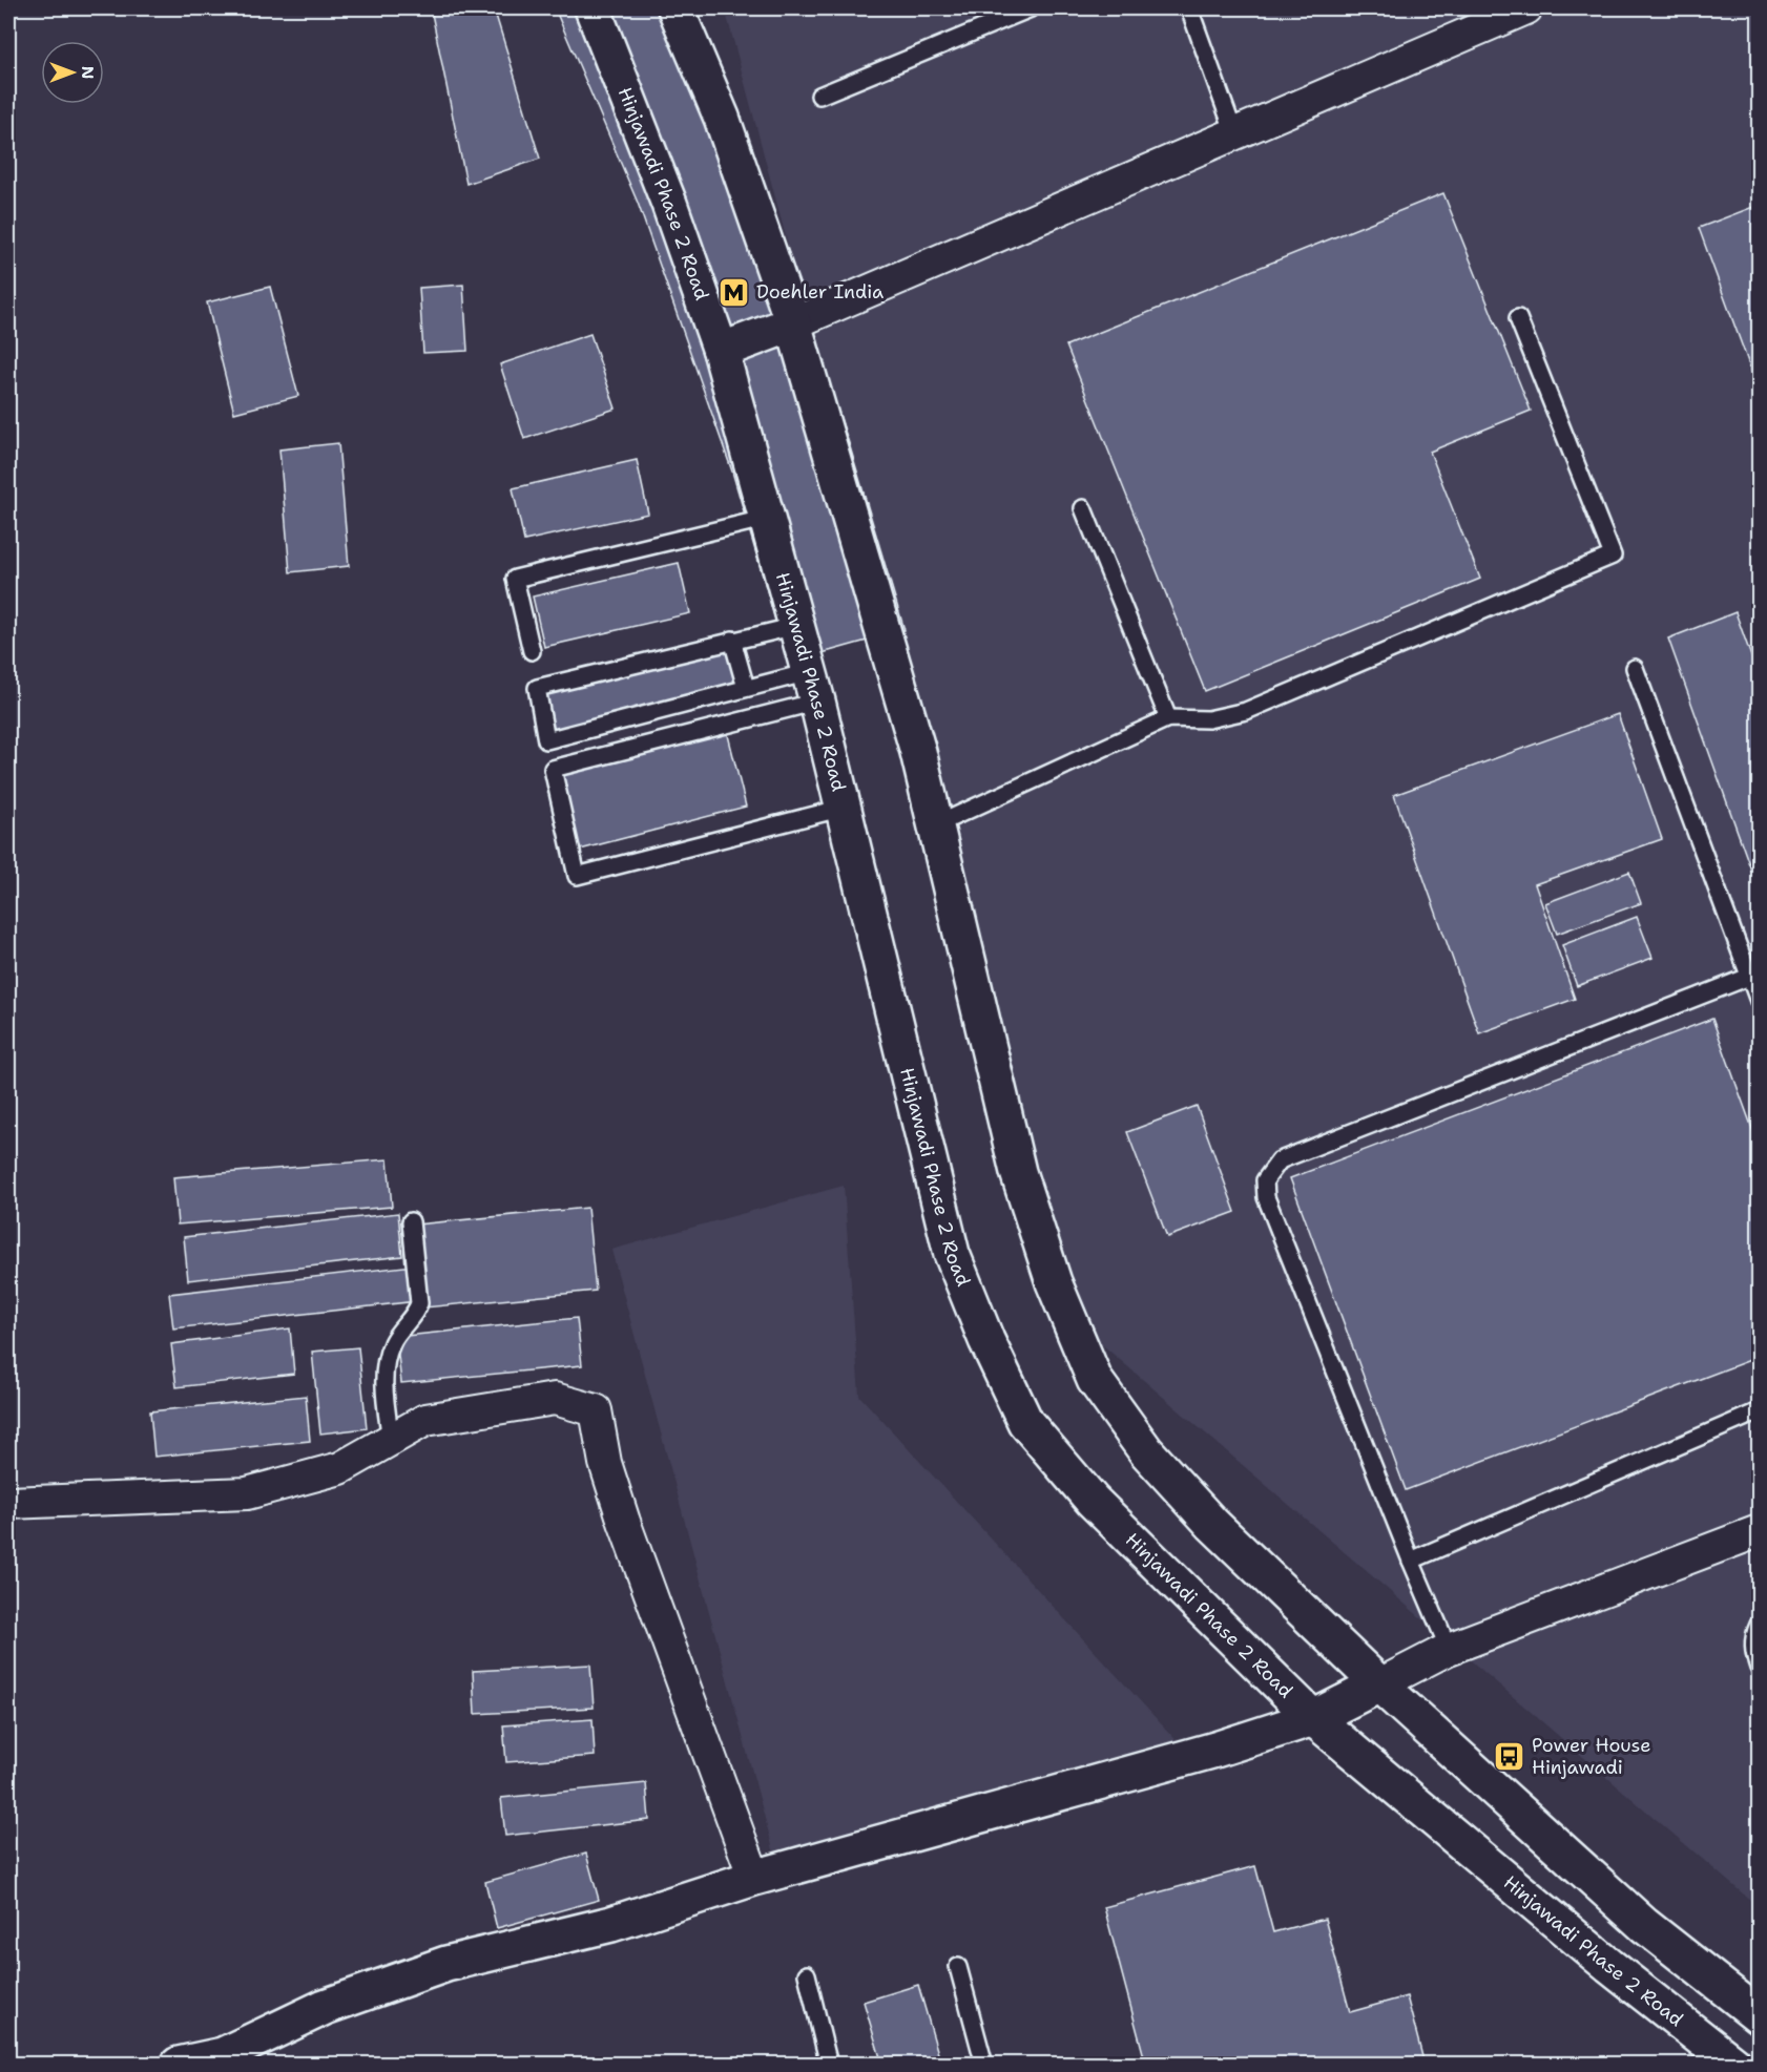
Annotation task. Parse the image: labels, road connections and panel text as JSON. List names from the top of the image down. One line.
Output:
{"streets":{"main road":["Hinjawadi Phase 2 Road"]},"places":{"metro station":["Doehler India"],"bus stop":["Power House Hinjawadi"]},"north":"right"}
